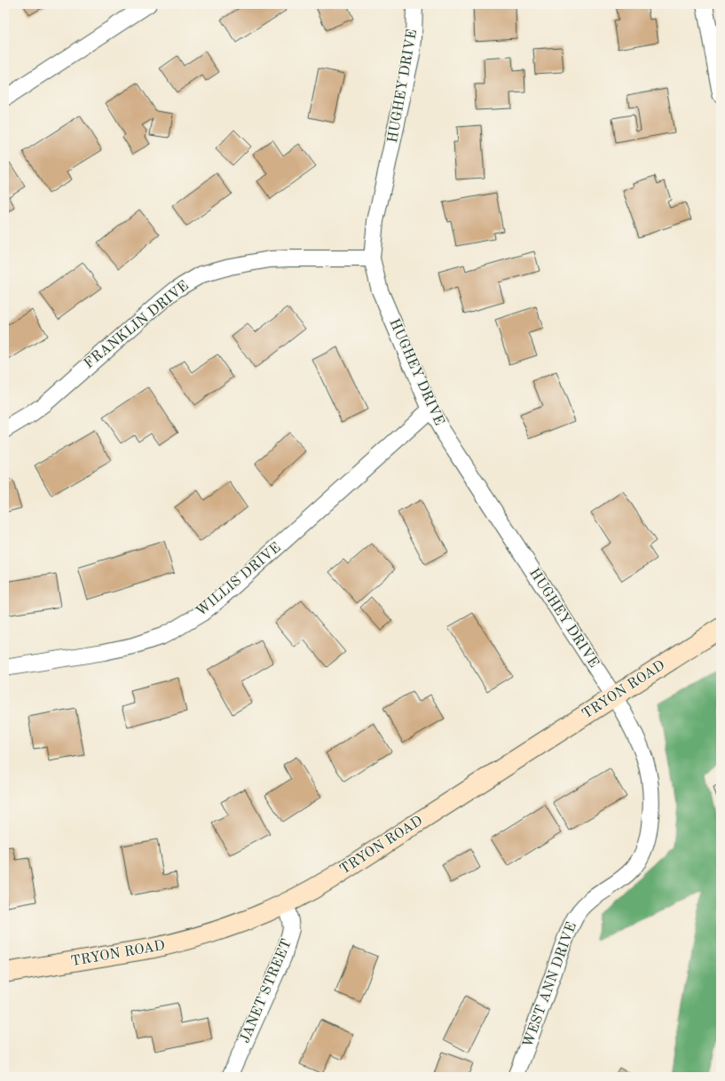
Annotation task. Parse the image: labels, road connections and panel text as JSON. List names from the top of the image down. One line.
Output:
{"streets":{"street":["HUGHEY DRIVE","FRANKLIN DRIVE","WILLIS DRIVE","TRYON ROAD","WEST ANN DRIVE","JANET STREET"]},"crossings":[["HUGHEY DRIVE","FRANKLIN DRIVE"],["HUGHEY DRIVE","WILLIS DRIVE"],["HUGHEY DRIVE","TRYON ROAD"],["HUGHEY DRIVE","WEST ANN DRIVE"],["TRYON ROAD","WEST ANN DRIVE"],["TRYON ROAD","JANET STREET"]]}
